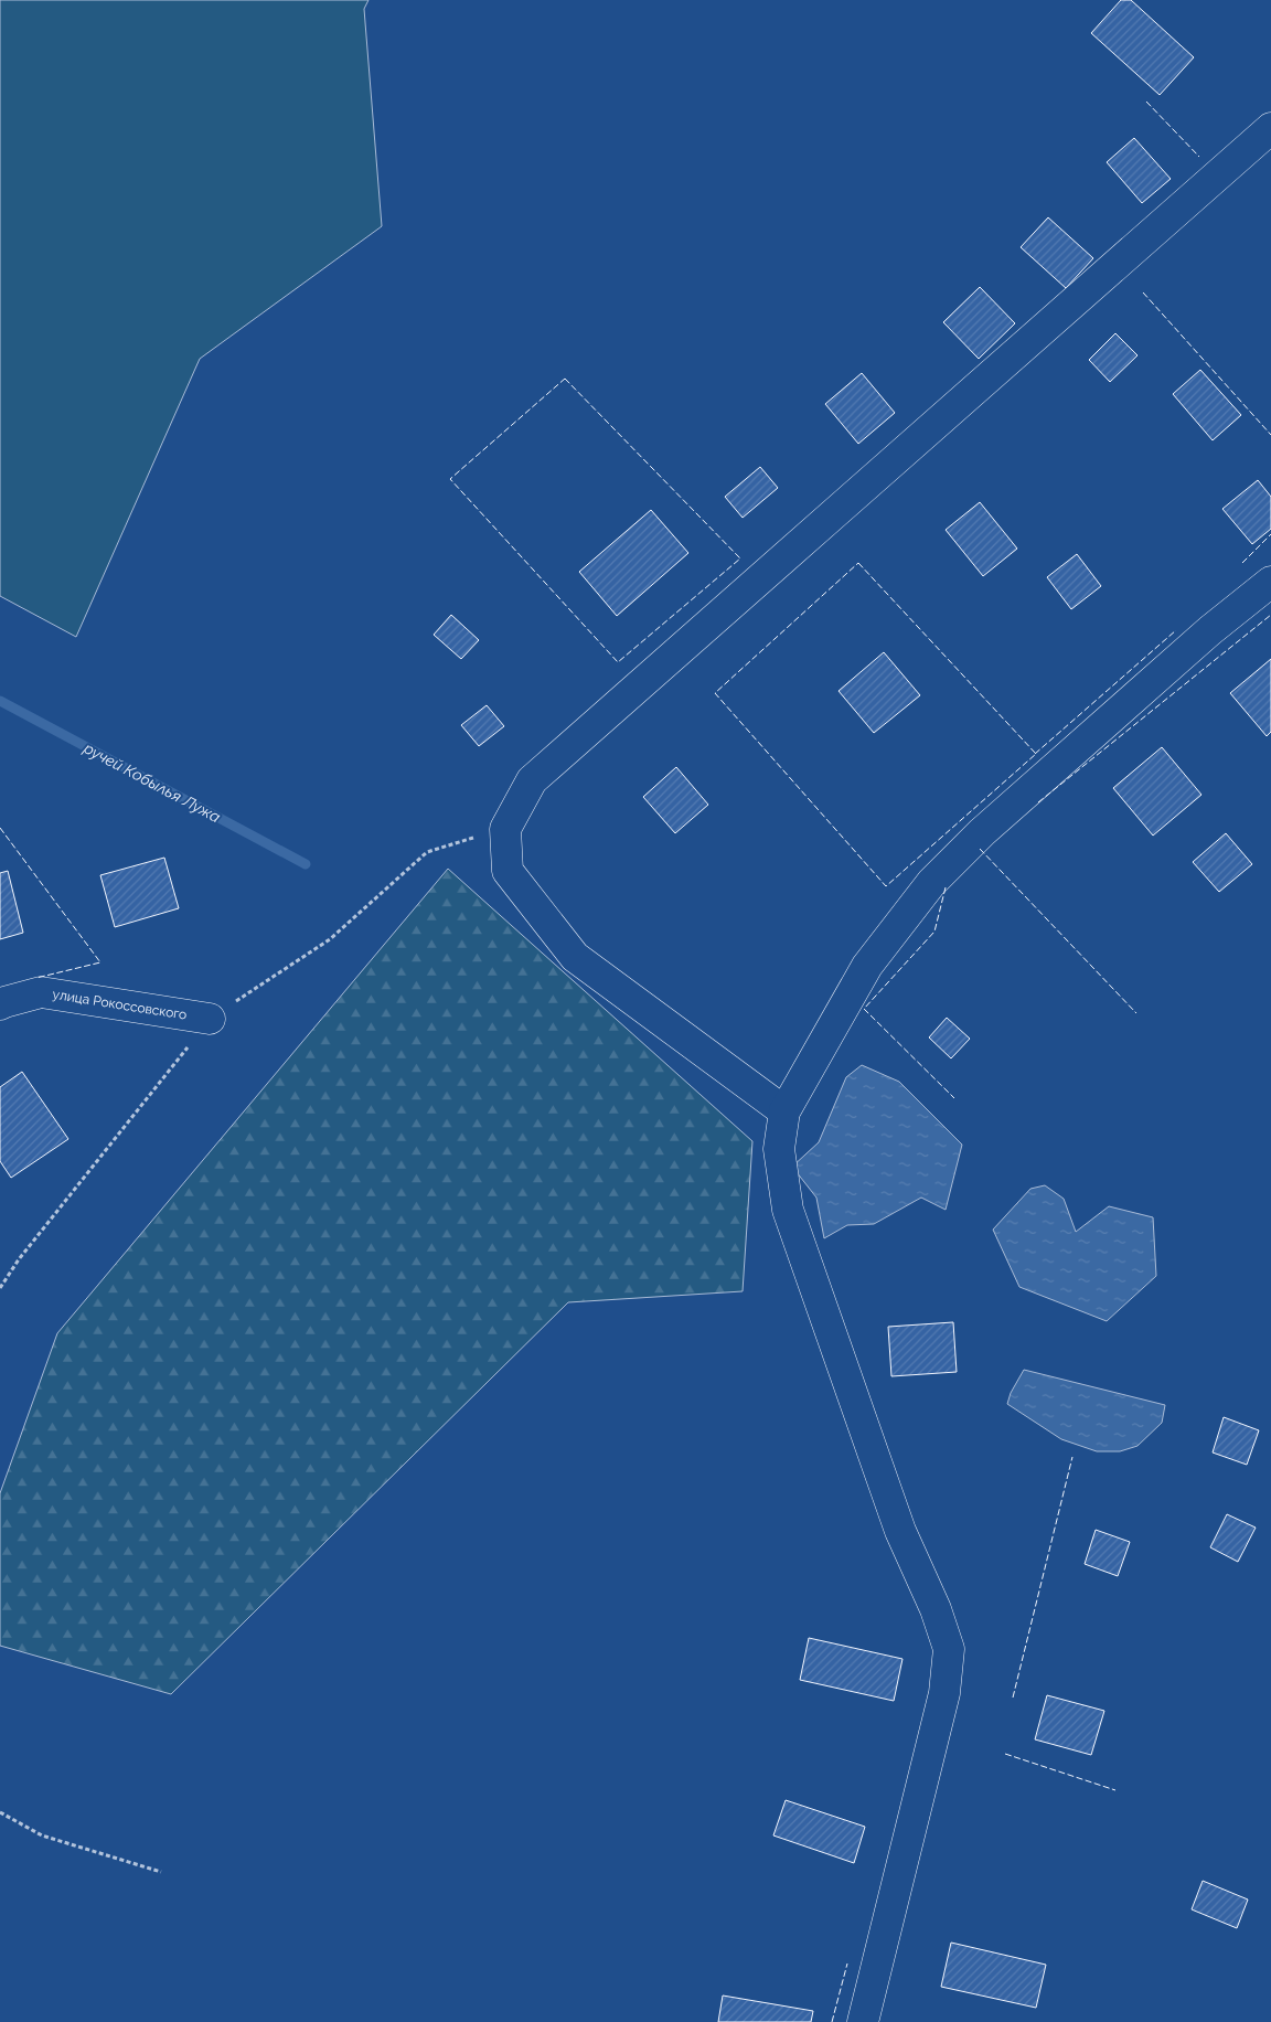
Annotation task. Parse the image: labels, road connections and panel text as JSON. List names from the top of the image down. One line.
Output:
{"streets":{"street":["улица Рокоссовского"]},"water":["ручей Кобылья Лужа"]}
